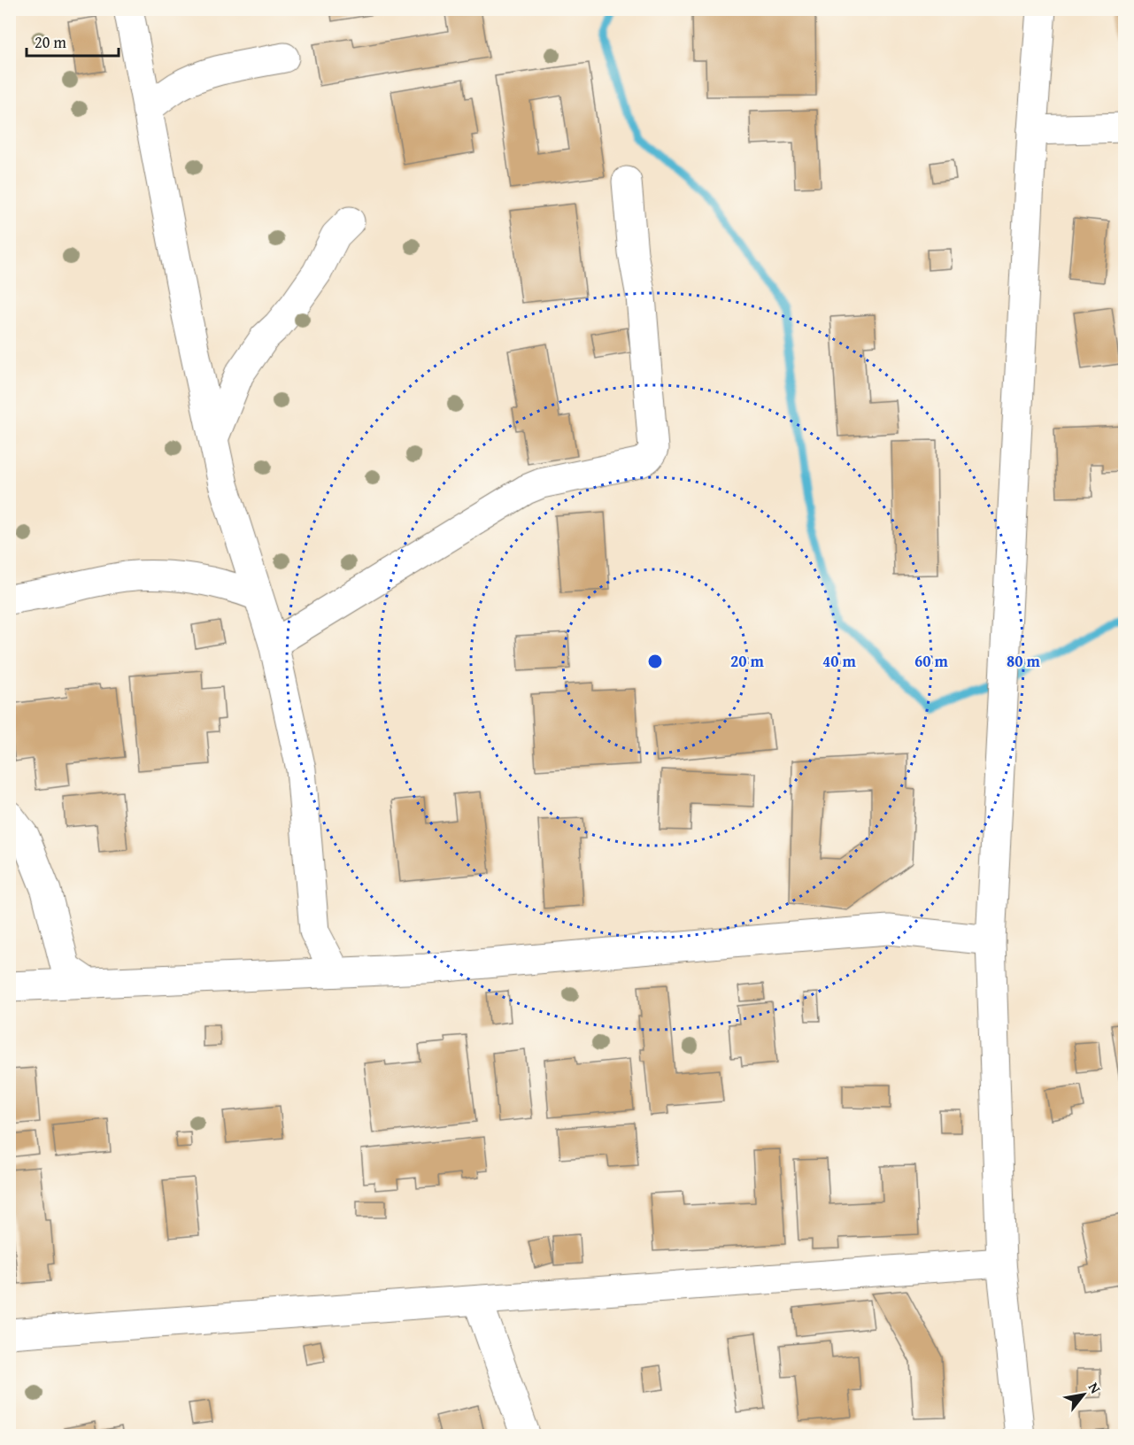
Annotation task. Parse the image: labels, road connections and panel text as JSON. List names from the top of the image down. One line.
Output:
{"scale_bar":"20 m","north":"top right","rings":["20 m","40 m","60 m","80 m"]}
